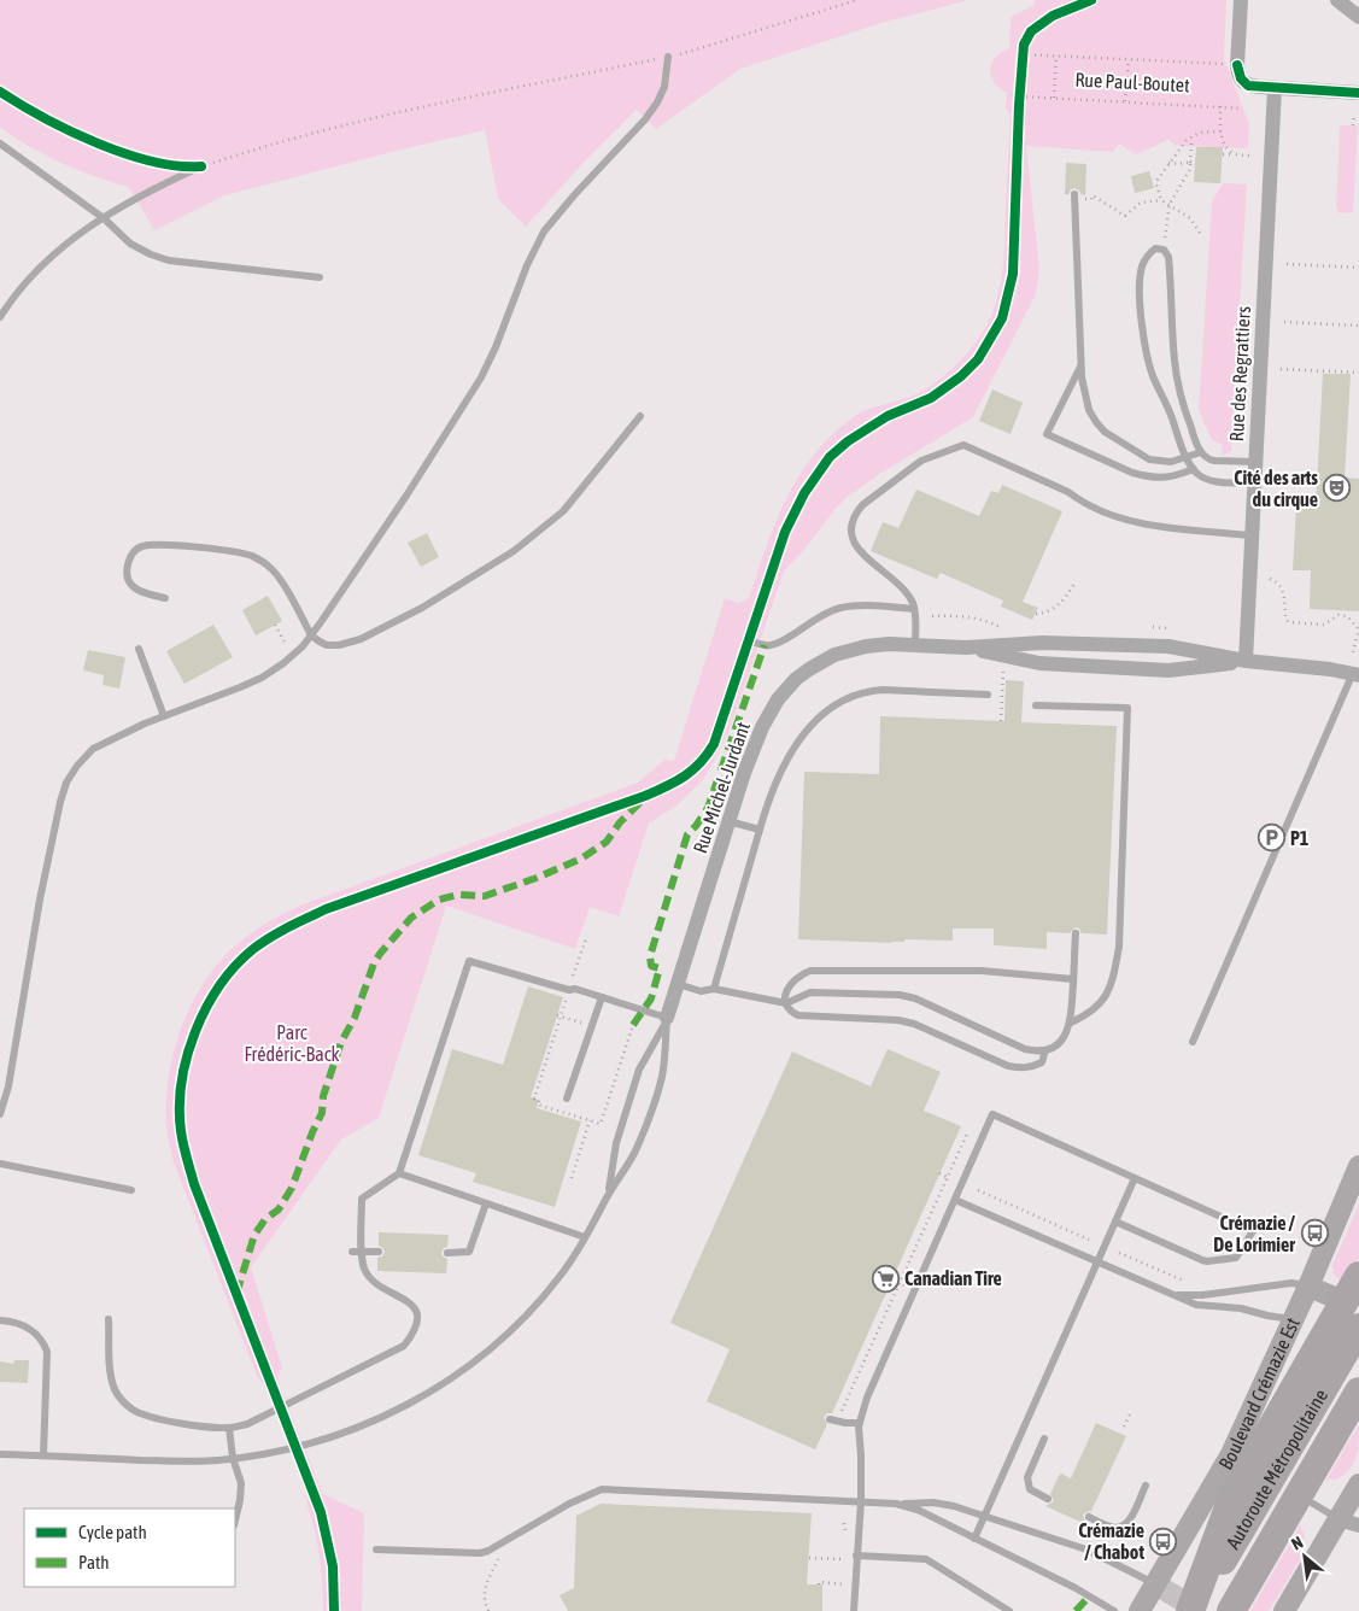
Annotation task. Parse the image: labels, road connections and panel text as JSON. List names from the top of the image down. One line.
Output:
{"streets":{"highway":["Autoroute Métropolitaine"],"main road":["Boulevard Crémazie Est"],"street":["Rue des Regrattiers","Rue Michel-Jurdant"],"path":["Rue Paul-Boutet"]},"crossings":[["Rue des Regrattiers","Rue Michel-Jurdant"]],"parks":["Parc Frédéric-Back"],"places":{"theatre":["Cité des arts du cirque"],"parking":["P1"],"bus stop":["Crémazie / De Lorimier","Crémazie / Chabot"],"supermarket":["Canadian Tire"]},"legend":["Cycle path","Path"],"north":"top left"}
